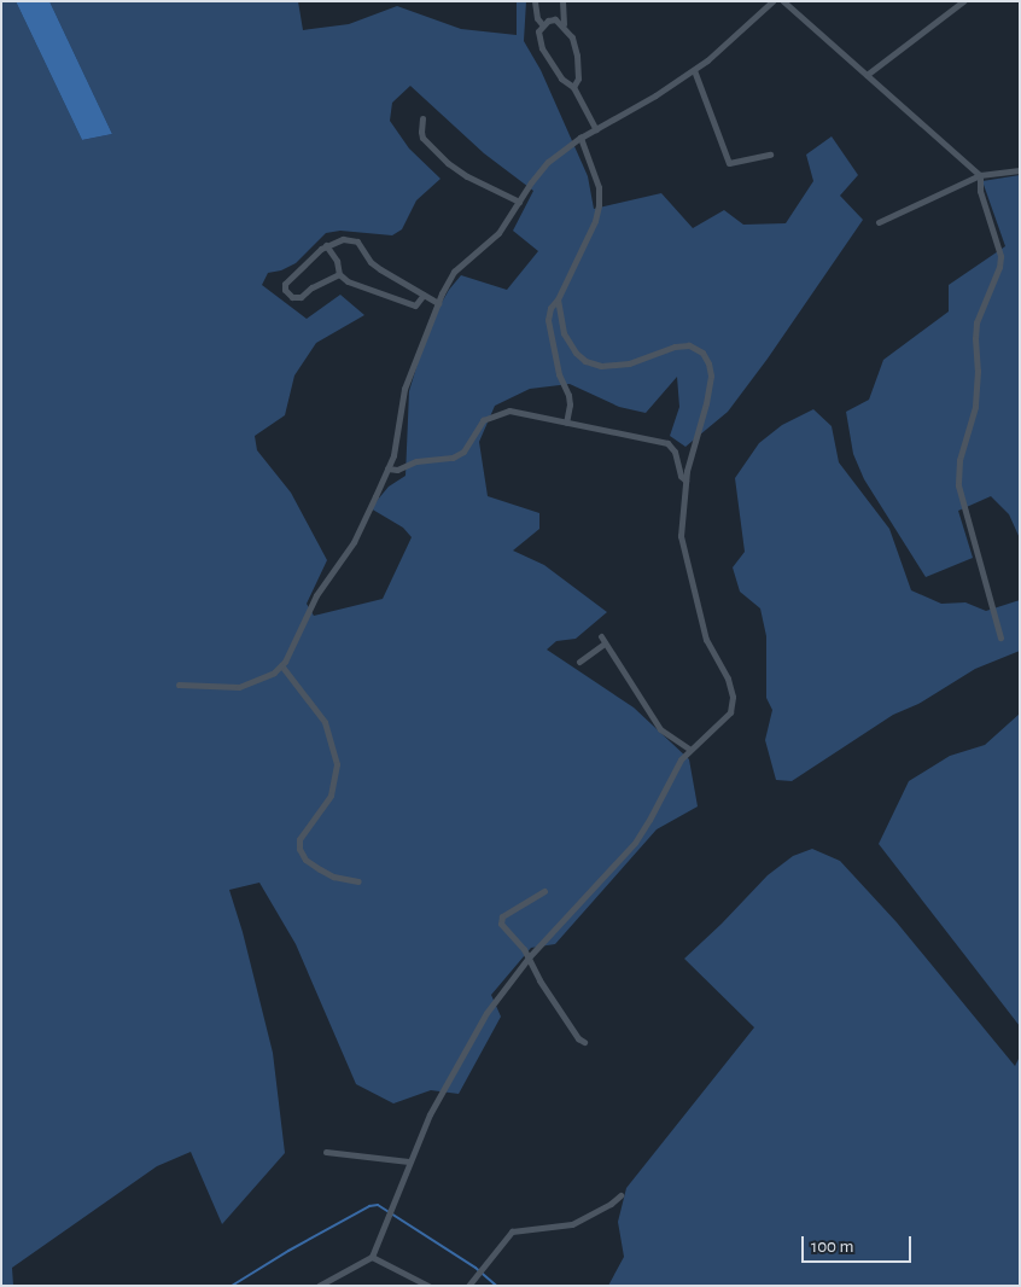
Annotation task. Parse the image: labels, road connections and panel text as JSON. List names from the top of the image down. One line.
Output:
{"scale_bar":"100 m"}
